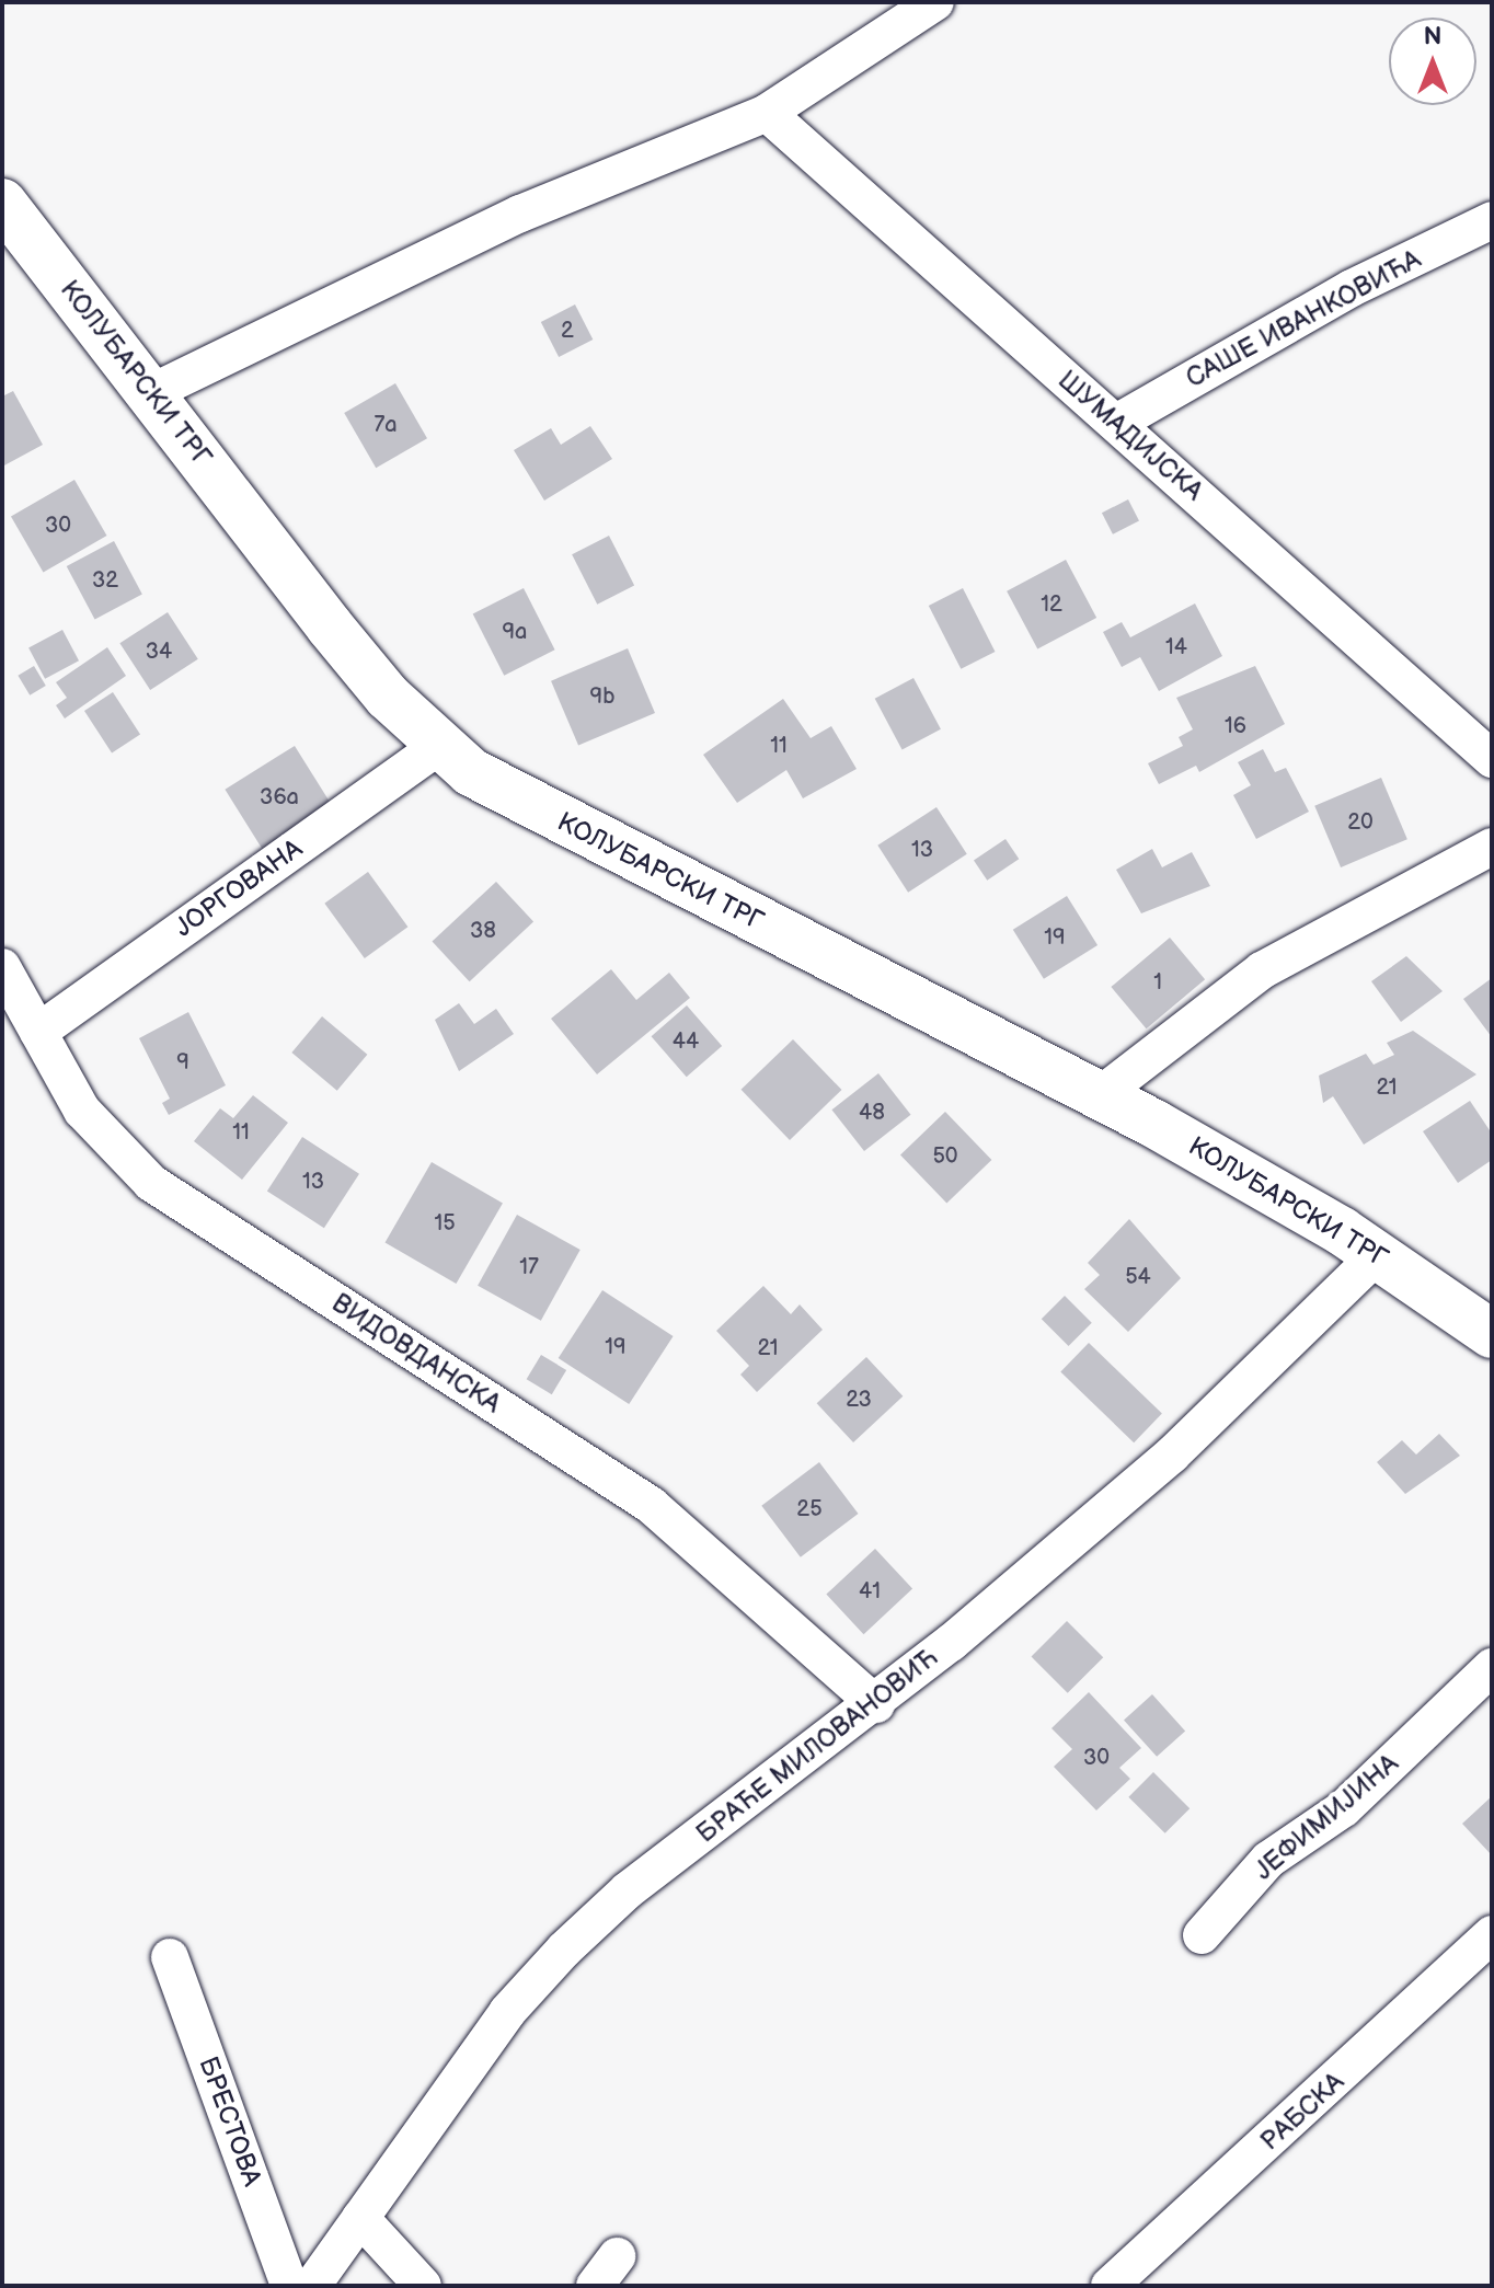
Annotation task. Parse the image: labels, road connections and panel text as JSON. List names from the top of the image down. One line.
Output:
{"streets":{"street":["САШЕ ИВАНКОВИЋА","КОЛУБАРСКИ ТРГ","ШУМАДИЈСКА","ЈОРГОВАНА","ВИДОВДАНСКА","БРАЋЕ МИЛОВАНОВИЋ","ЈЕФИМИЈИНА","РАБСКА","БРЕСТОВА"]},"crossings":[["САШЕ ИВАНКОВИЋА","ШУМАДИЈСКА"],["КОЛУБАРСКИ ТРГ","ЈОРГОВАНА"],["КОЛУБАРСКИ ТРГ","БРАЋЕ МИЛОВАНОВИЋ"],["ЈОРГОВАНА","ВИДОВДАНСКА"],["ВИДОВДАНСКА","БРАЋЕ МИЛОВАНОВИЋ"]],"house_numbers":["2","7a","30","32","12","9a","14","34","9b","16","11","36a","20","13","38","19","1","44","9","21","48","11","50","13","15","17","54","19","21","23","25","41","30"],"north":"top"}
